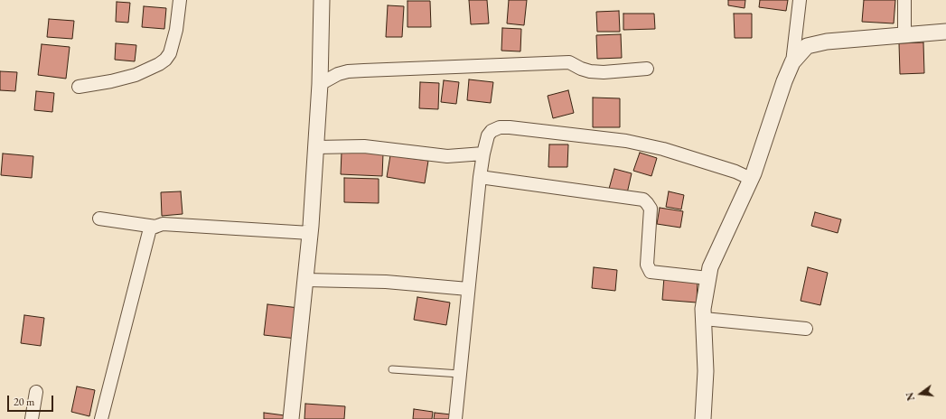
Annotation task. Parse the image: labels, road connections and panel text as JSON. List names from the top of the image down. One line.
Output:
{"scale_bar":"20 m","north":"left"}
